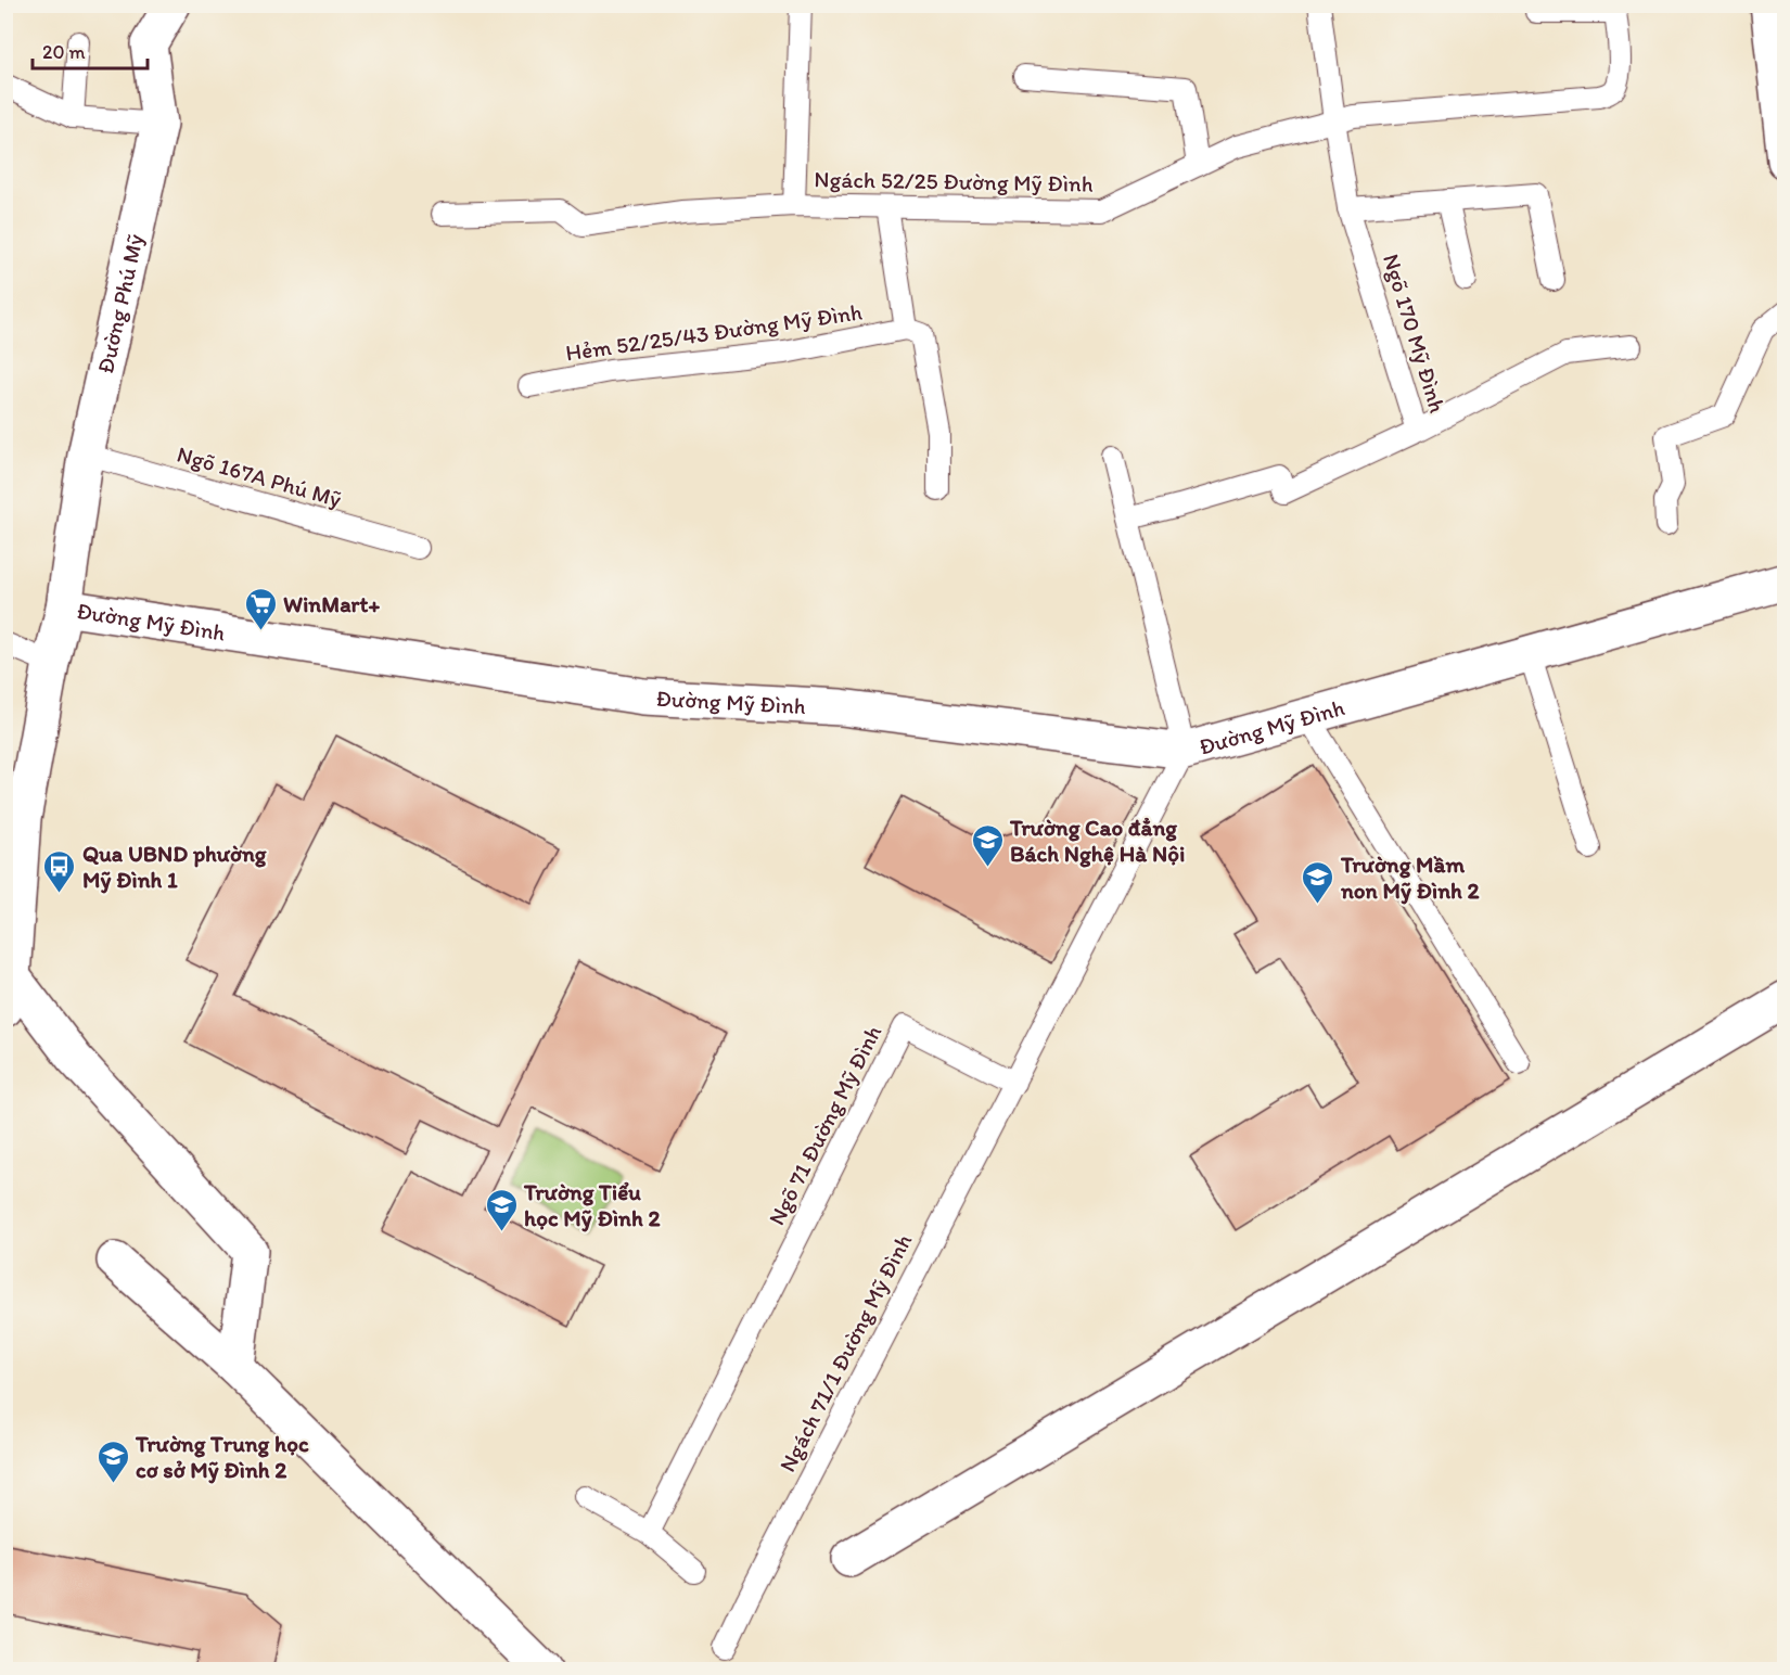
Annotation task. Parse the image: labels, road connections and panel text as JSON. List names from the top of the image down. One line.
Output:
{"streets":{"street":["Đường Phú Mỹ","Đường Mỹ Đình"],"lane":["Ngách 52/25 Đường Mỹ Đình","Hẻm 52/25/43 Đường Mỹ Đình","Ngõ 170 Mỹ Đình","Ngõ 167A Phú Mỹ","Ngõ 71 Đường Mỹ Đình","Ngách 71/1 Đường Mỹ Đình"]},"crossings":[["Ngách 52/25 Đường Mỹ Đình","Ngõ 170 Mỹ Đình"],["Đường Phú Mỹ","Ngõ 167A Phú Mỹ"],["Đường Phú Mỹ","Đường Mỹ Đình"],["Ngõ 71 Đường Mỹ Đình","Ngách 71/1 Đường Mỹ Đình"]],"places":{"supermarket":["WinMart+"],"school or university":["Trường Cao đẳng Bách Nghệ Hà Nội","Trường Mầm non Mỹ Đình 2","Trường Tiểu học Mỹ Đình 2","Trường Trung học cơ sở Mỹ Đình 2"],"bus stop":["Qua UBND phường Mỹ Đình 1"]},"scale_bar":"20 m"}
